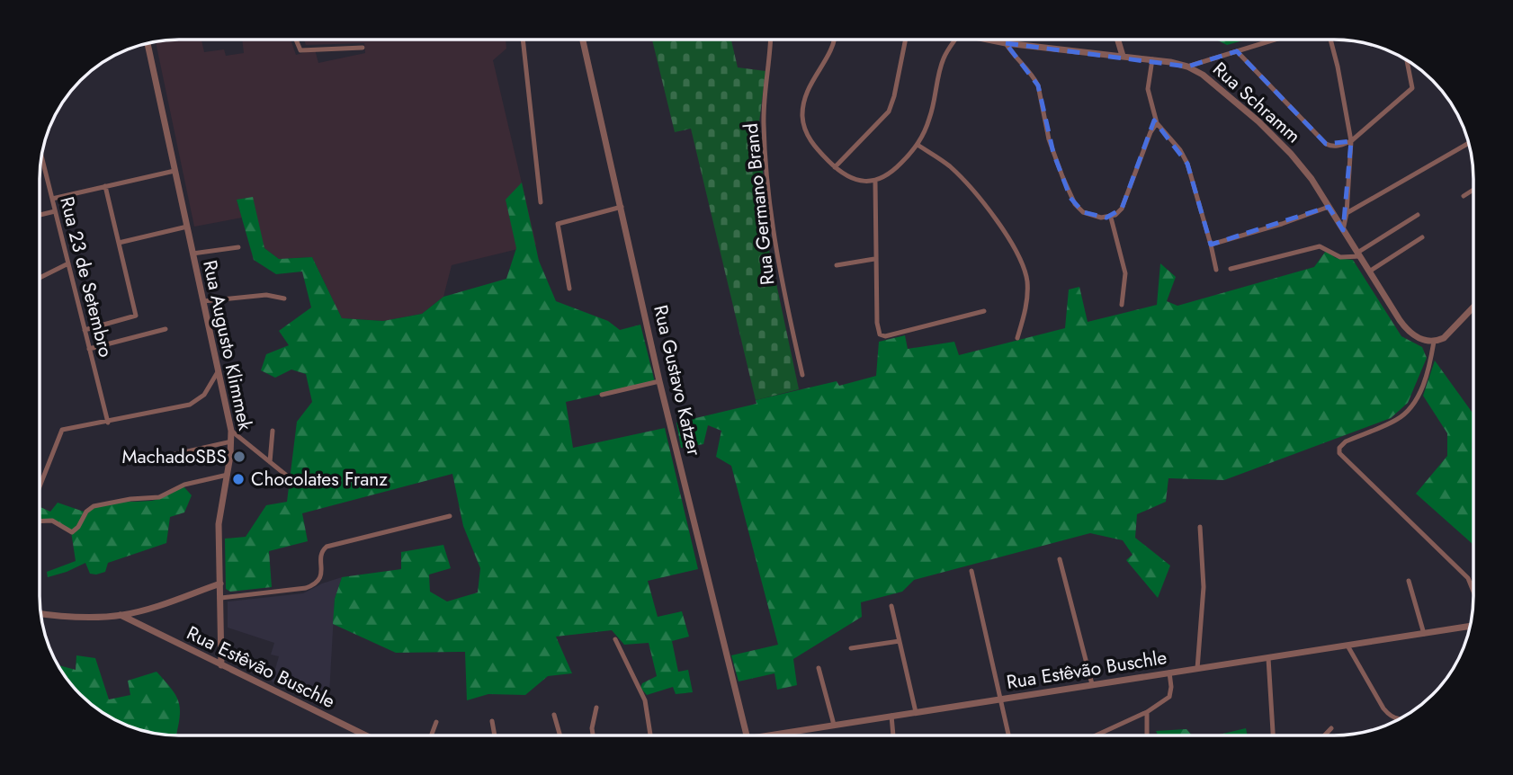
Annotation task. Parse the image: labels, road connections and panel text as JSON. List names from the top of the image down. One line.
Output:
{"streets":{"street":["Rua Schramm","Rua Germano Brand","Rua 23 de Setembro","Rua Augusto Klimmek","Rua Gustavo Katzer","Rua Estêvão Buschle"]},"crossings":[["Rua Augusto Klimmek","Rua Estêvão Buschle"]],"places":["MachadoSBS","Chocolates Franz"]}
